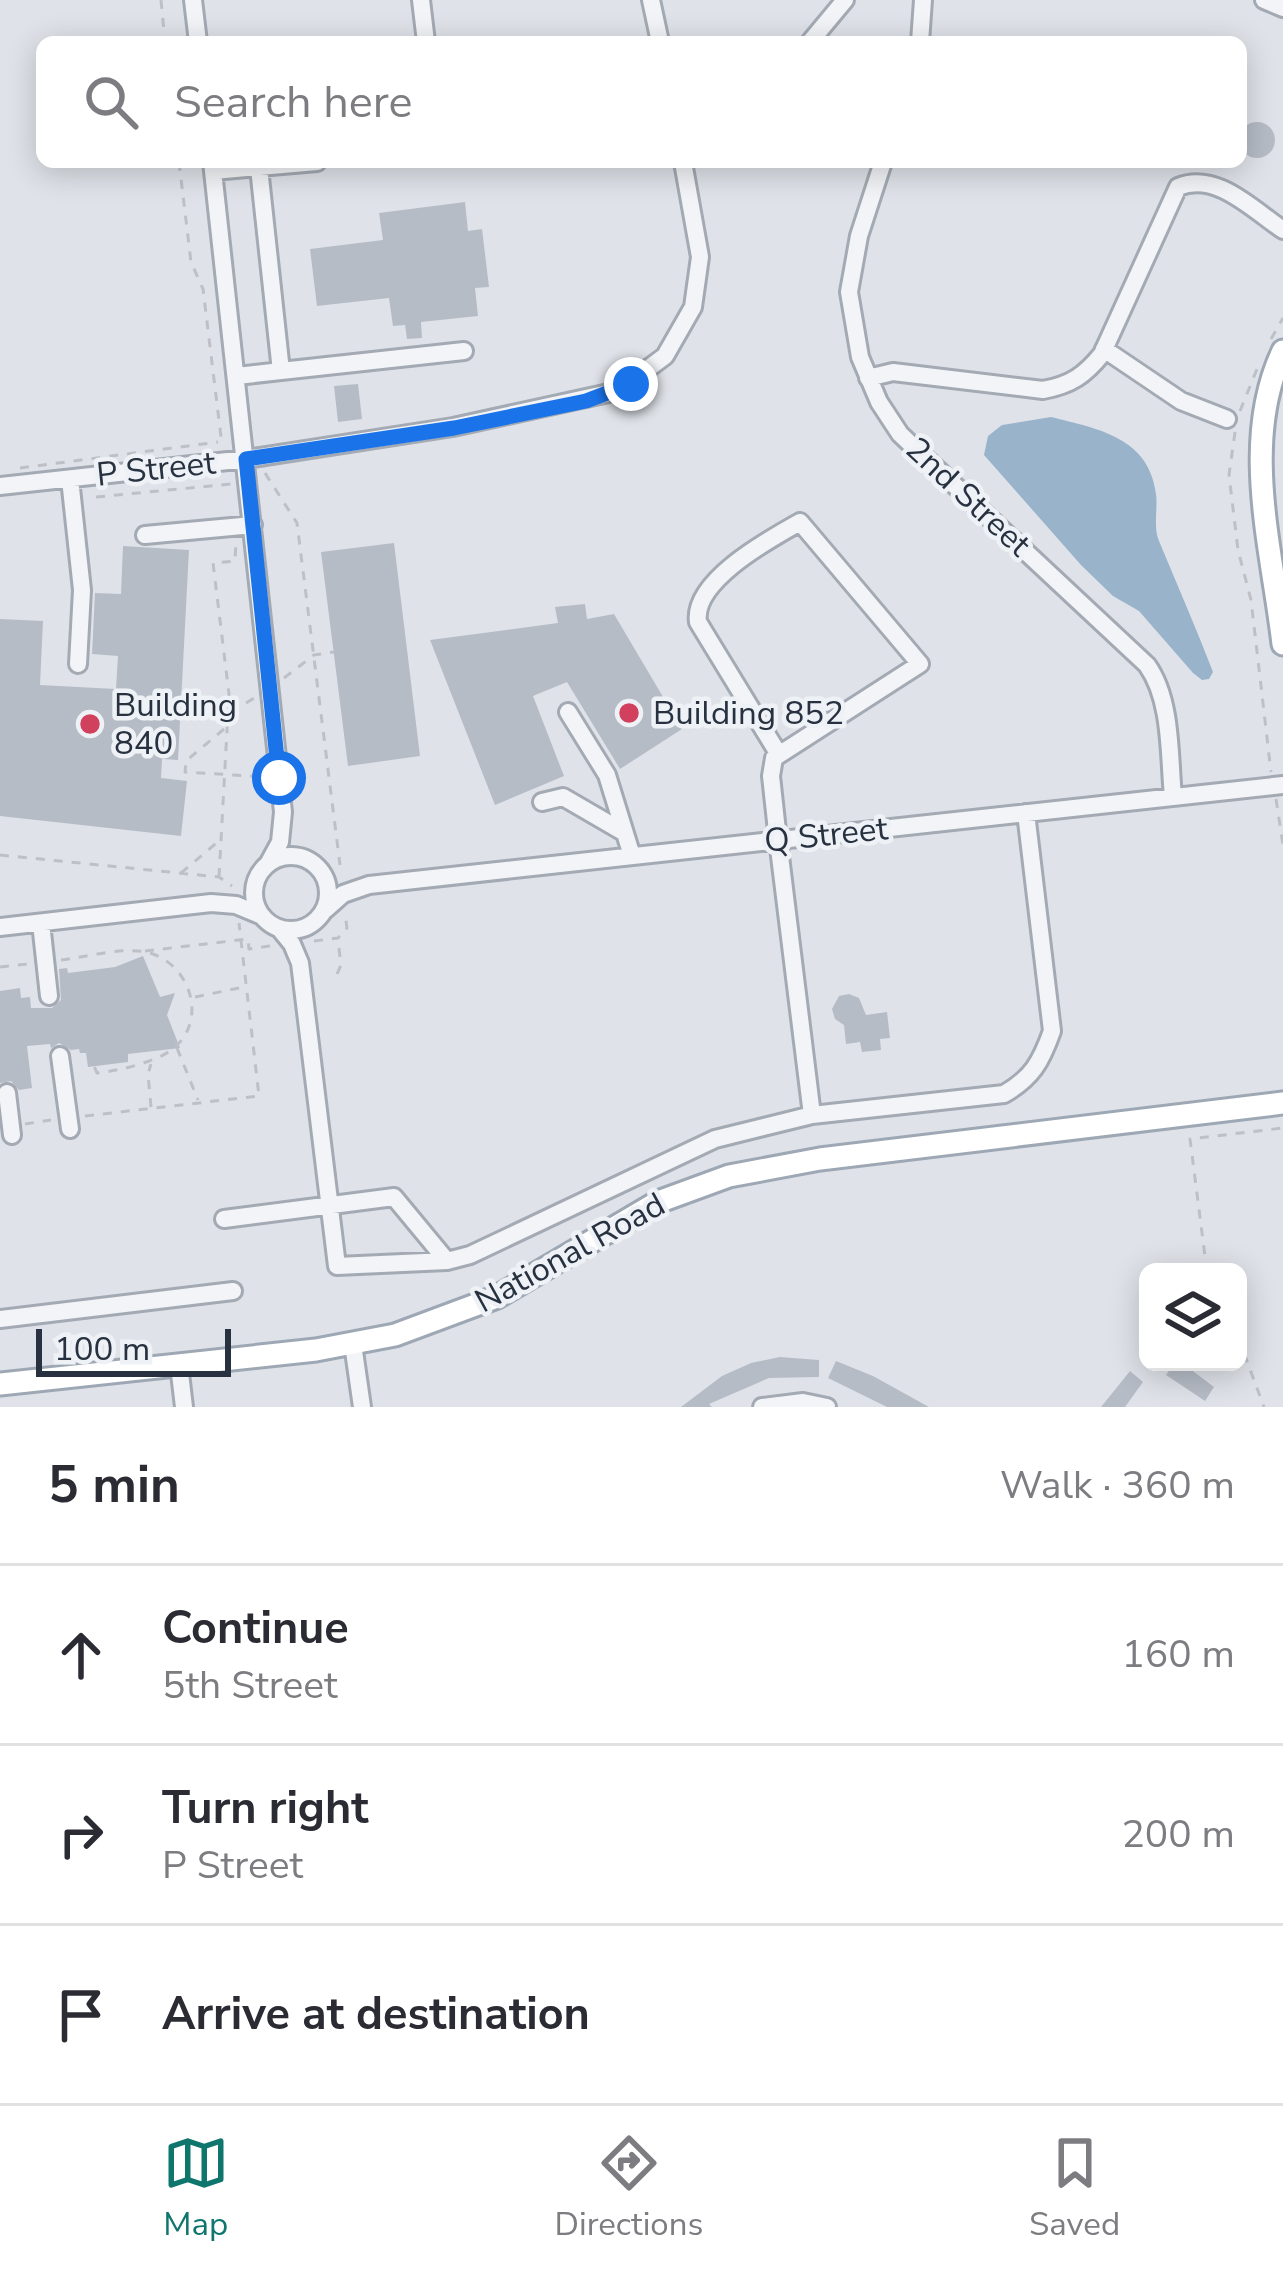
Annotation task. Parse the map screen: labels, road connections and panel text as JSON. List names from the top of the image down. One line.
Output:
{"streets":{"main road":["National Road"],"street":["P Street","2nd Street","Q Street"]},"crossings":[["2nd Street","Q Street"]],"places":["Building 852","Building 840"],"scale_bar":"100 m","page":{"search":"Search here","scale":"100 m","heading":["5 min","Walk · 360 m"],"list":[["Continue","5th Street","160 m"],["Turn right","P Street","200 m"],"Arrive at destination"],"nav":["Map","Directions","Saved"]}}
